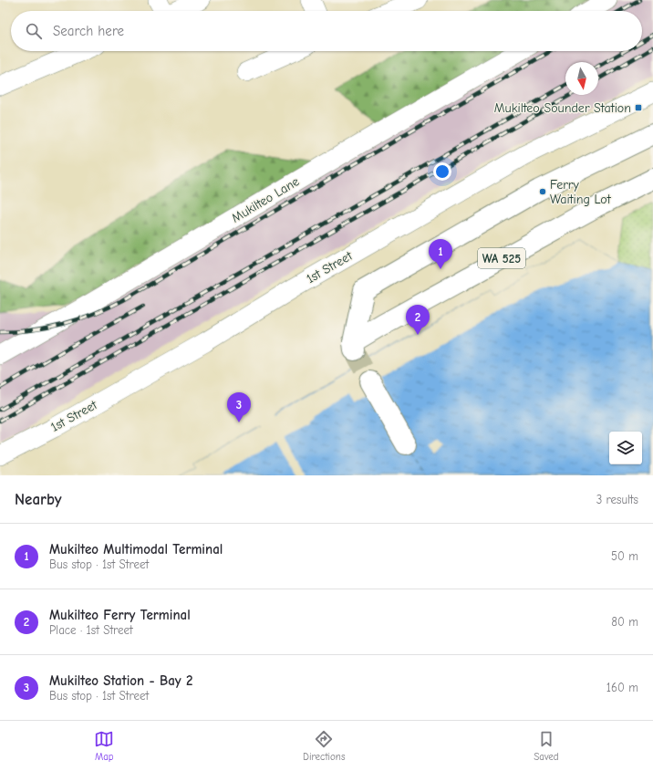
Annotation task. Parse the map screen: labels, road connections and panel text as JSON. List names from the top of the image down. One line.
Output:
{"streets":{"main road":["WA 525"],"street":["Mukilteo Lane","1st Street"]},"places":{"transit":["Mukilteo Sounder Station"],"other":["Ferry Waiting Lot"]},"north":"bottom","page":{"search":"Search here","pins":["1","2","3"],"heading":["Nearby","3 results"],"list":[{"mark":"1","name":"Mukilteo Multimodal Terminal","note":"Bus stop · 1st Street","value":"50 m"},{"mark":"2","name":"Mukilteo Ferry Terminal","note":"Place · 1st Street","value":"80 m"},{"mark":"3","name":"Mukilteo Station - Bay 2","note":"Bus stop · 1st Street","value":"160 m"}],"nav":["Map","Directions","Saved"]}}
